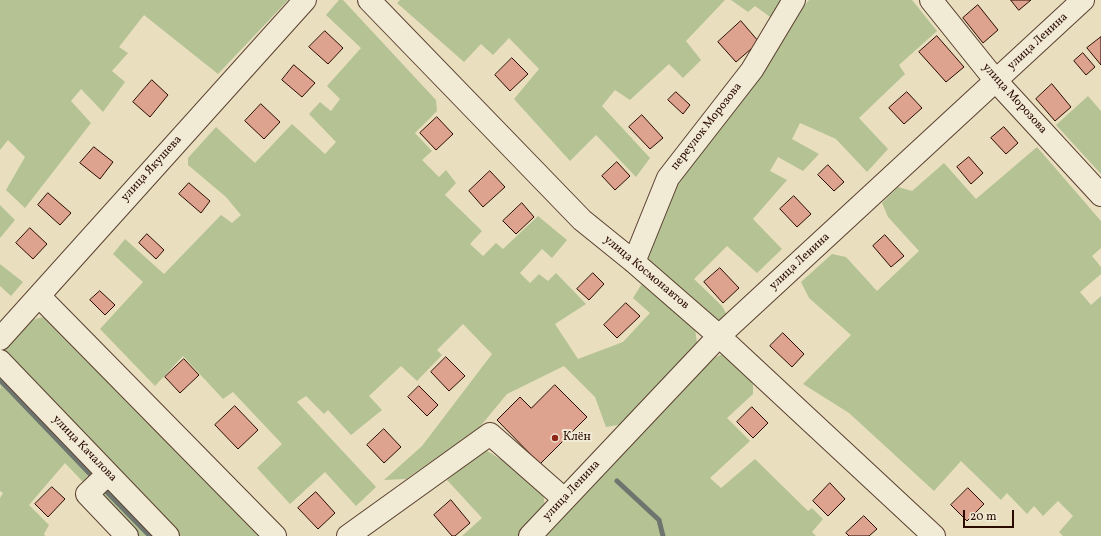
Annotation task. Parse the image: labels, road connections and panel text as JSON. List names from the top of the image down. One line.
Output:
{"streets":{"street":["улица Ленина","улица Морозова","переулок Морозова","улица Якушева","улица Космонавтов","улица Качалова"]},"crossings":[["улица Ленина","улица Морозова"],["улица Ленина","улица Космонавтов"],["переулок Морозова","улица Космонавтов"]],"places":["Клён"],"scale_bar":"20 m"}
